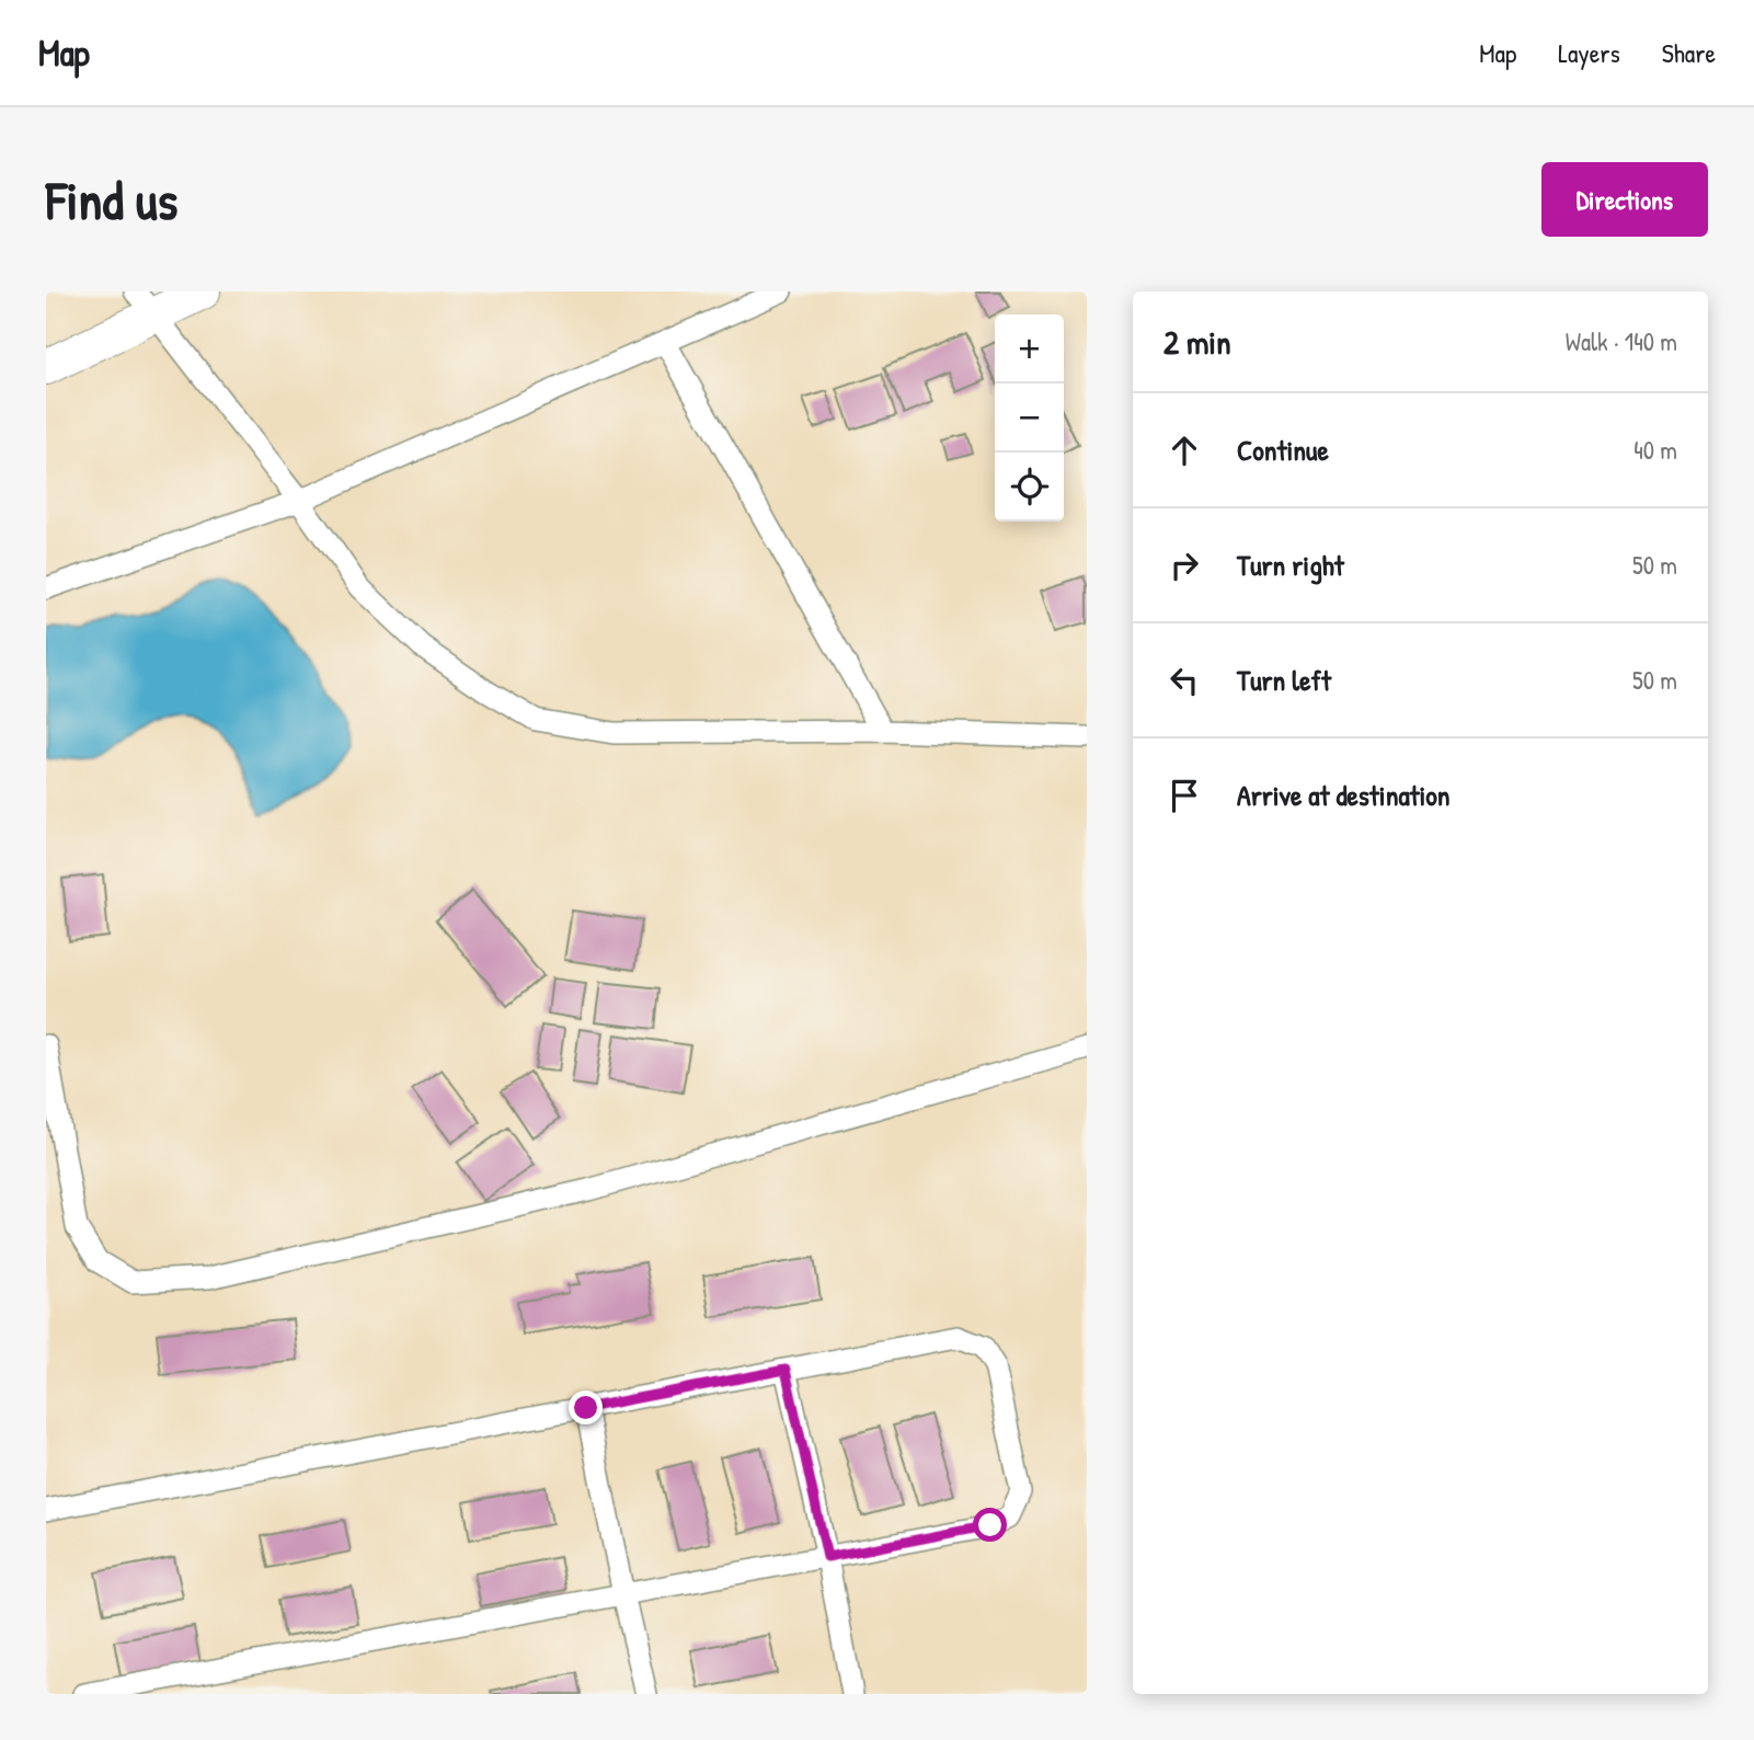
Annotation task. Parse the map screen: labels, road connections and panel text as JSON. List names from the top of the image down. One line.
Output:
{"page":{"header":"Map","nav":["Map","Layers","Share"],"buttons":"Directions","title":"Find us","heading":["2 min","Walk · 140 m"],"map_buttons":["+","−"],"list":[["Continue","40 m"],["Turn right","50 m"],["Turn left","50 m"],"Arrive at destination"]}}
